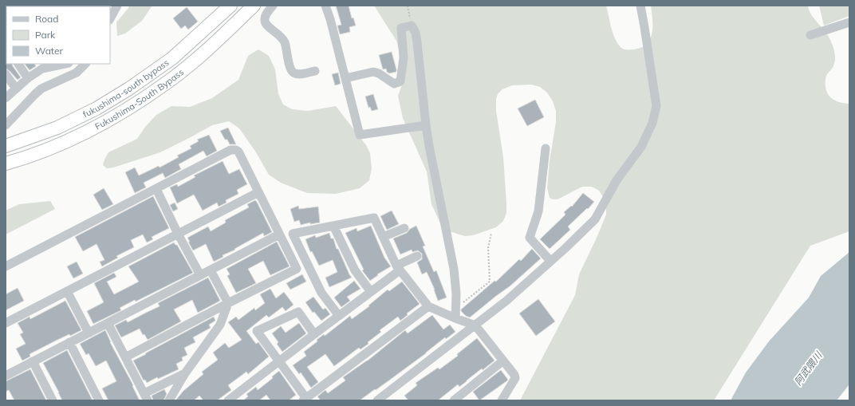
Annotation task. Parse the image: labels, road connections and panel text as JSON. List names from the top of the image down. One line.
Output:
{"streets":{"highway":["fukushima-south bypass","Fukushima-South Bypass"]},"water":["阿武隈川"],"legend":["Road","Park","Water"]}
